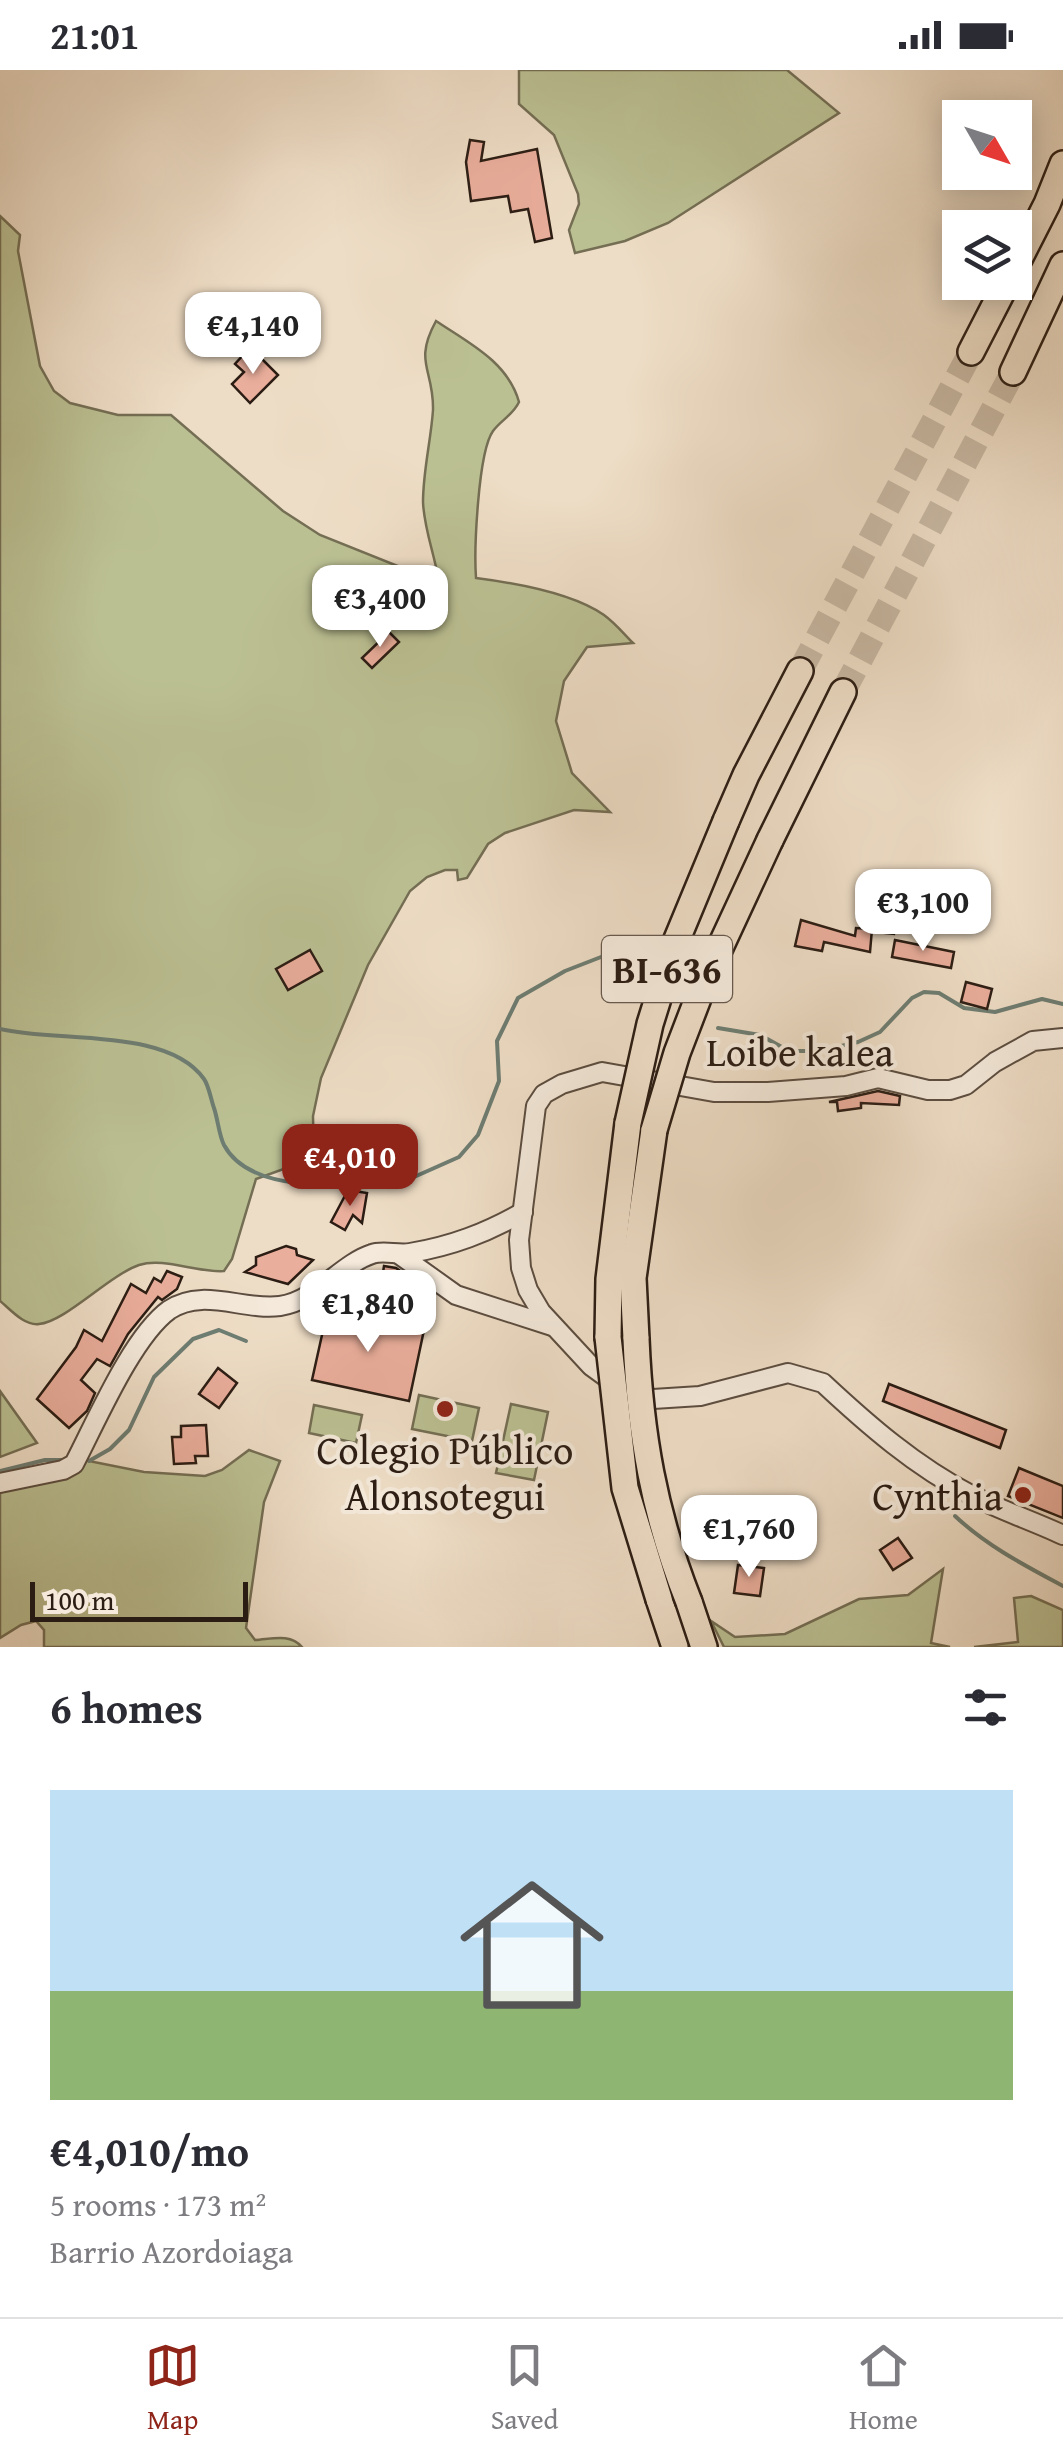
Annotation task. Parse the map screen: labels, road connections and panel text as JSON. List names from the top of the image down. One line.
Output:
{"streets":{"highway":["BI-636"],"street":["Loibe kalea"]},"places":["Colegio Público Alonsotegui","Cynthia"],"scale_bar":"100 m","north":"bottom right","page":{"status":"21:01","price":["€4,140","€3,400","€3,100","€4,010","€1,840","€1,760"],"scale":"100 m","heading":"6 homes","list":[{"name":"€4,010/mo","note":"5 rooms · 173 m² · Barrio Azordoiaga"}],"tabs":["Map","Saved","Home"]}}
